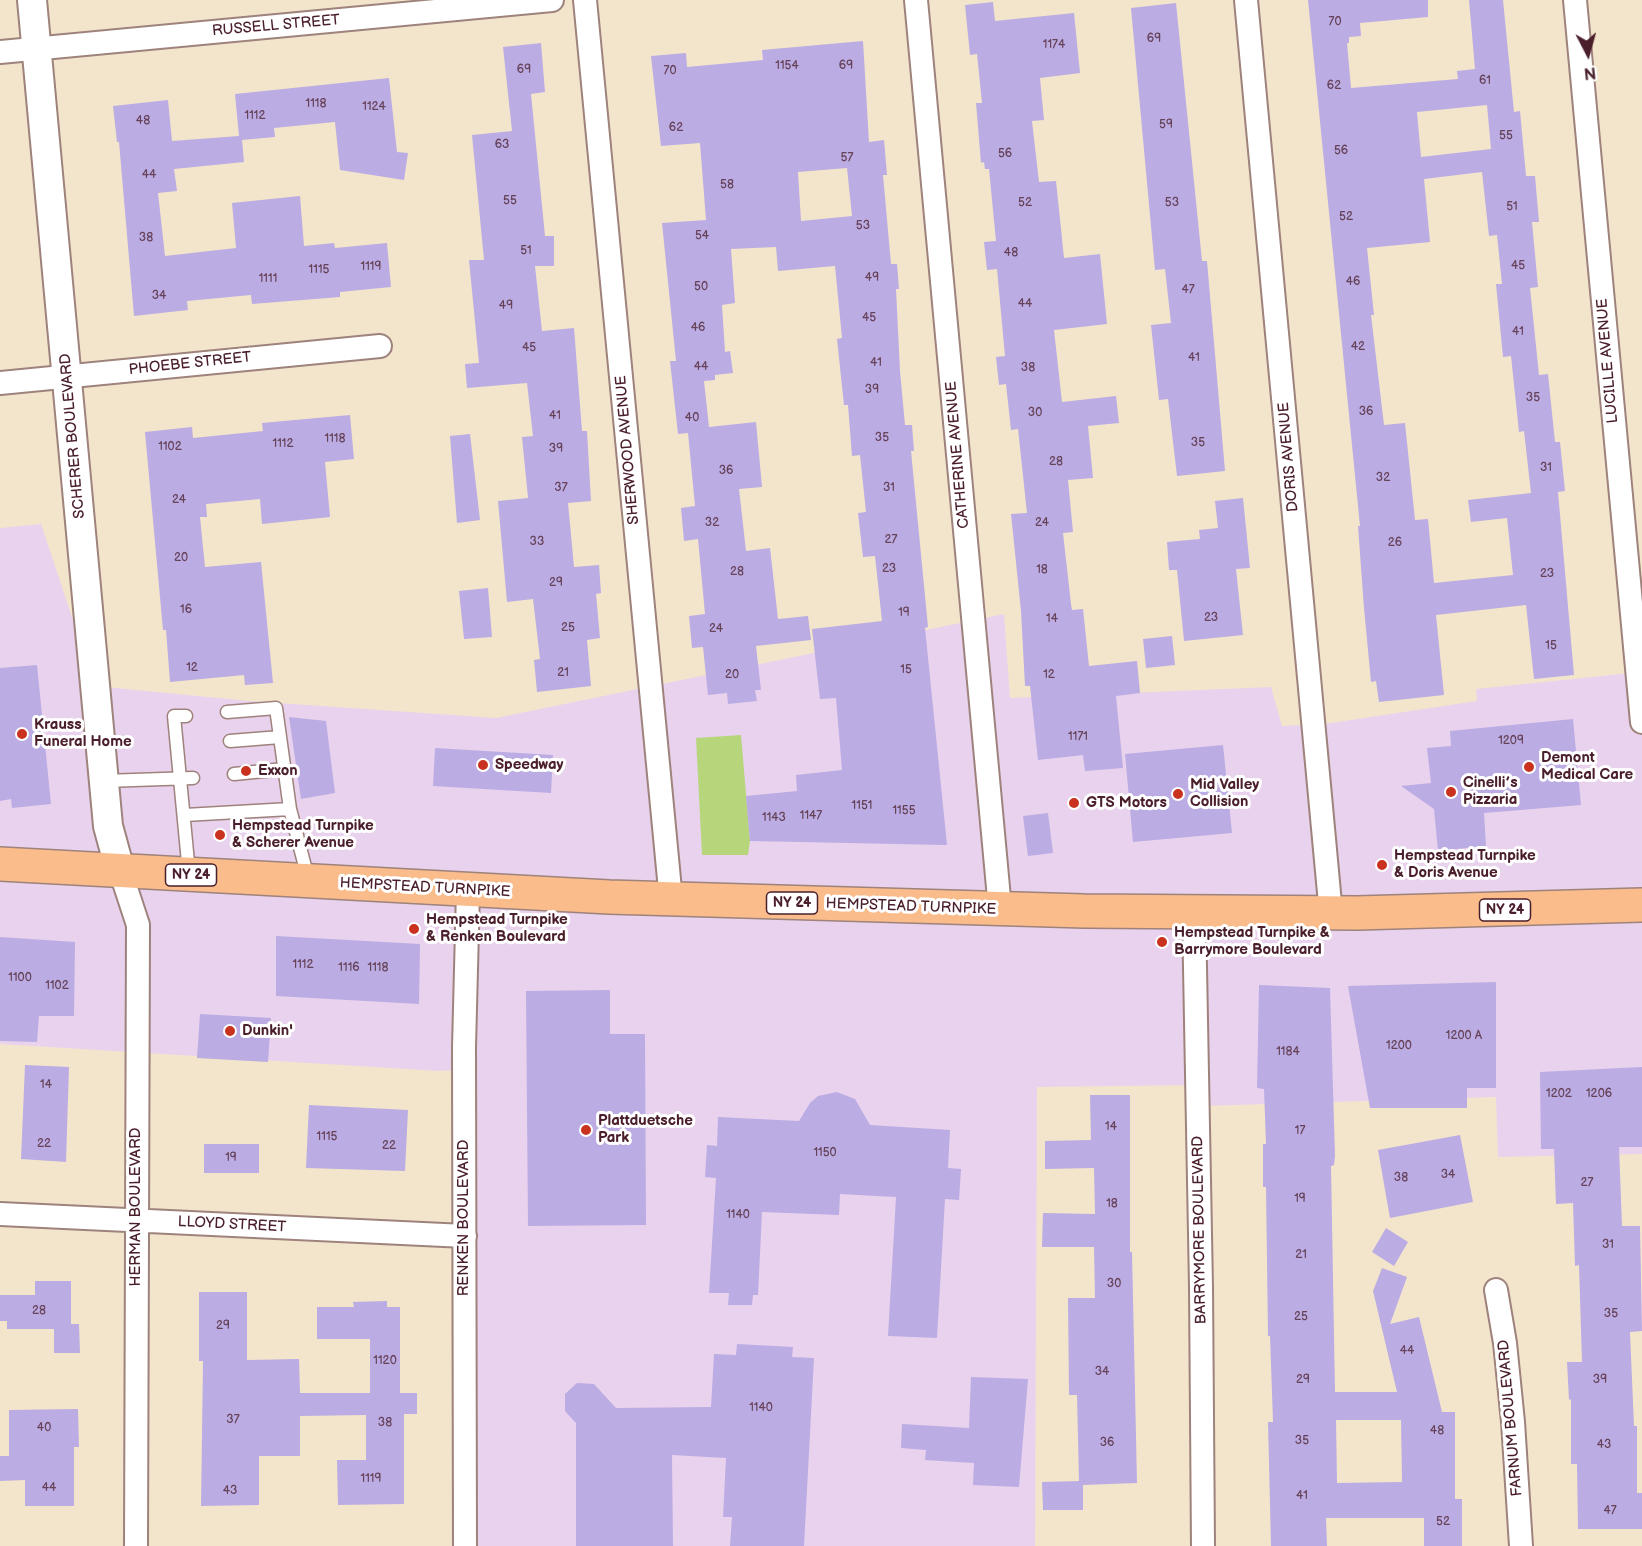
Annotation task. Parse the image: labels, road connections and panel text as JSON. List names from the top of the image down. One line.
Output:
{"streets":{"main road":["NY 24","HEMPSTEAD TURNPIKE"],"street":["RUSSELL STREET","LUCILLE AVENUE","PHOEBE STREET","SCHERER BOULEVARD","SHERWOOD AVENUE","CATHERINE AVENUE","DORIS AVENUE","HERMAN BOULEVARD","RENKEN BOULEVARD","LLOYD STREET","BARRYMORE BOULEVARD","FARNUM BOULEVARD"]},"crossings":[["RUSSELL STREET","SCHERER BOULEVARD"],["PHOEBE STREET","SCHERER BOULEVARD"],["SCHERER BOULEVARD","HEMPSTEAD TURNPIKE"],["SCHERER BOULEVARD","HERMAN BOULEVARD"],["SHERWOOD AVENUE","HEMPSTEAD TURNPIKE"],["CATHERINE AVENUE","HEMPSTEAD TURNPIKE"],["DORIS AVENUE","HEMPSTEAD TURNPIKE"],["HEMPSTEAD TURNPIKE","HERMAN BOULEVARD"],["HEMPSTEAD TURNPIKE","RENKEN BOULEVARD"],["HEMPSTEAD TURNPIKE","BARRYMORE BOULEVARD"],["HERMAN BOULEVARD","LLOYD STREET"],["RENKEN BOULEVARD","LLOYD STREET"]],"places":["Krauss Funeral Home","Speedway","Demont Medical Care","Exxon","Cinelli’s Pizzaria","Mid Valley Collision","GTS Motors","Hempstead Turnpike & Scherer Avenue","Hempstead Turnpike & Doris Avenue","Hempstead Turnpike & Renken Boulevard","Hempstead Turnpike & Barrymore Boulevard","Dunkin'","Plattduetsche Park"],"house_numbers":["70","69","1174","1154","69","69","70","61","62","1118","1124","1112","48","59","62","55","63","56","56","57","44","58","55","52","53","51","52","53","54","38","51","48","45","1119","1115","49","1111","46","50","47","34","44","49","45","46","41","42","45","41","41","44","38","39","35","36","30","41","40","35","1118","35","1112","1102","39","28","31","36","32","37","31","24","32","24","27","33","26","20","23","18","28","23","29","16","19","23","14","25","24","15","12","15","21","20","12","1171","1209","1151","1155","1147","1143","1112","1116","1118","1100","1102","1200 A","1200","1184","14","1202","1206","14","17","1115","22","22","1150","19","34","38","27","19","18","1140","31","21","30","28","35","25","29","44","1120","34","29","39","1140","37","38","40","48","35","36","43","1119","44","43","41","47","52"],"north":"bottom"}
